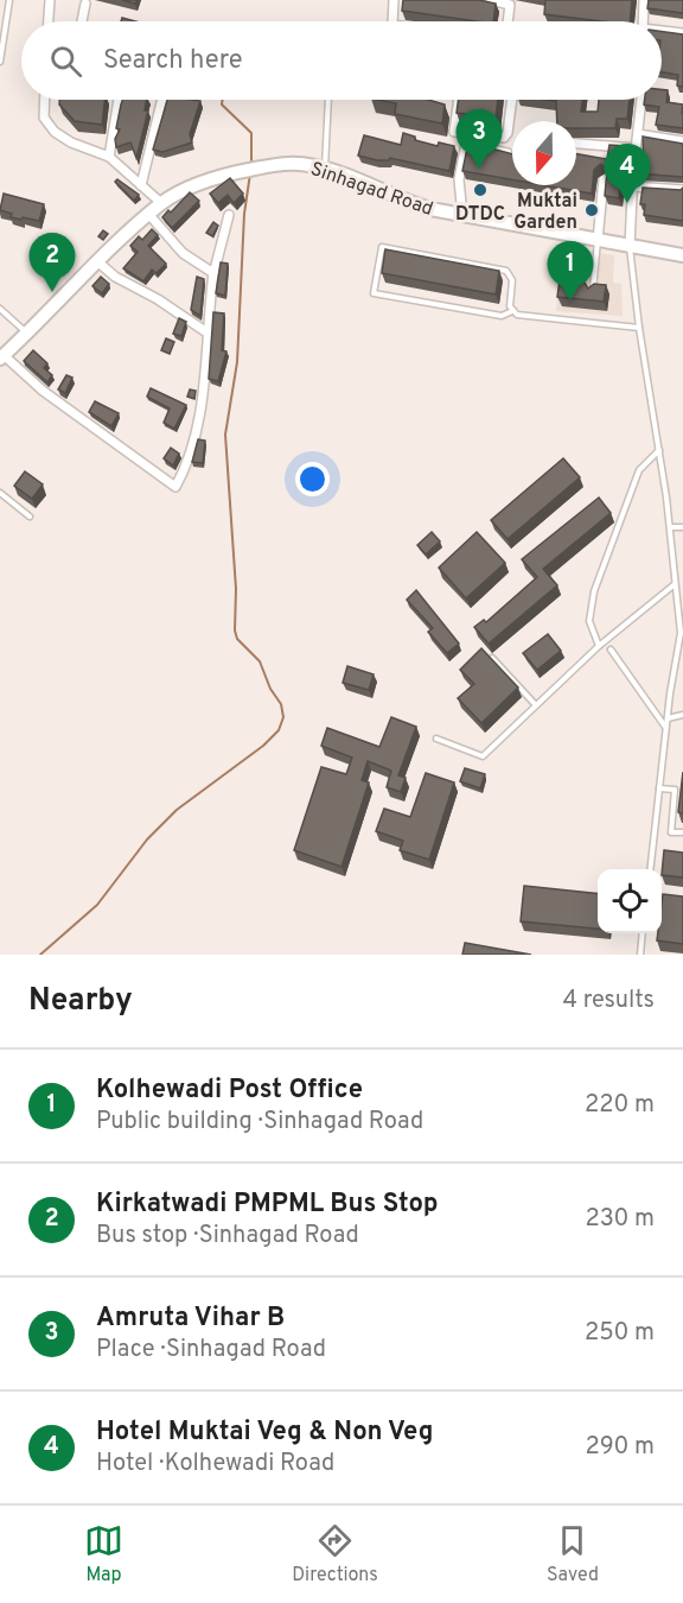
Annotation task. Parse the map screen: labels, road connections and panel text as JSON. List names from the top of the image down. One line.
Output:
{"streets":{"main road":["Sinhagad Road"]},"places":["DTDC","Muktai Garden"],"north":"bottom","page":{"search":"Search here","pins":["3","4","2","1"],"heading":["Nearby","4 results"],"list":[{"mark":"1","name":"Kolhewadi Post Office","note":"Public building · Sinhagad Road","value":"220 m"},{"mark":"2","name":"Kirkatwadi PMPML Bus Stop","note":"Bus stop · Sinhagad Road","value":"230 m"},{"mark":"3","name":"Amruta Vihar B","note":"Place · Sinhagad Road","value":"250 m"},{"mark":"4","name":"Hotel Muktai Veg & Non Veg","note":"Hotel · Kolhewadi Road","value":"290 m"}],"nav":["Map","Directions","Saved"]}}
